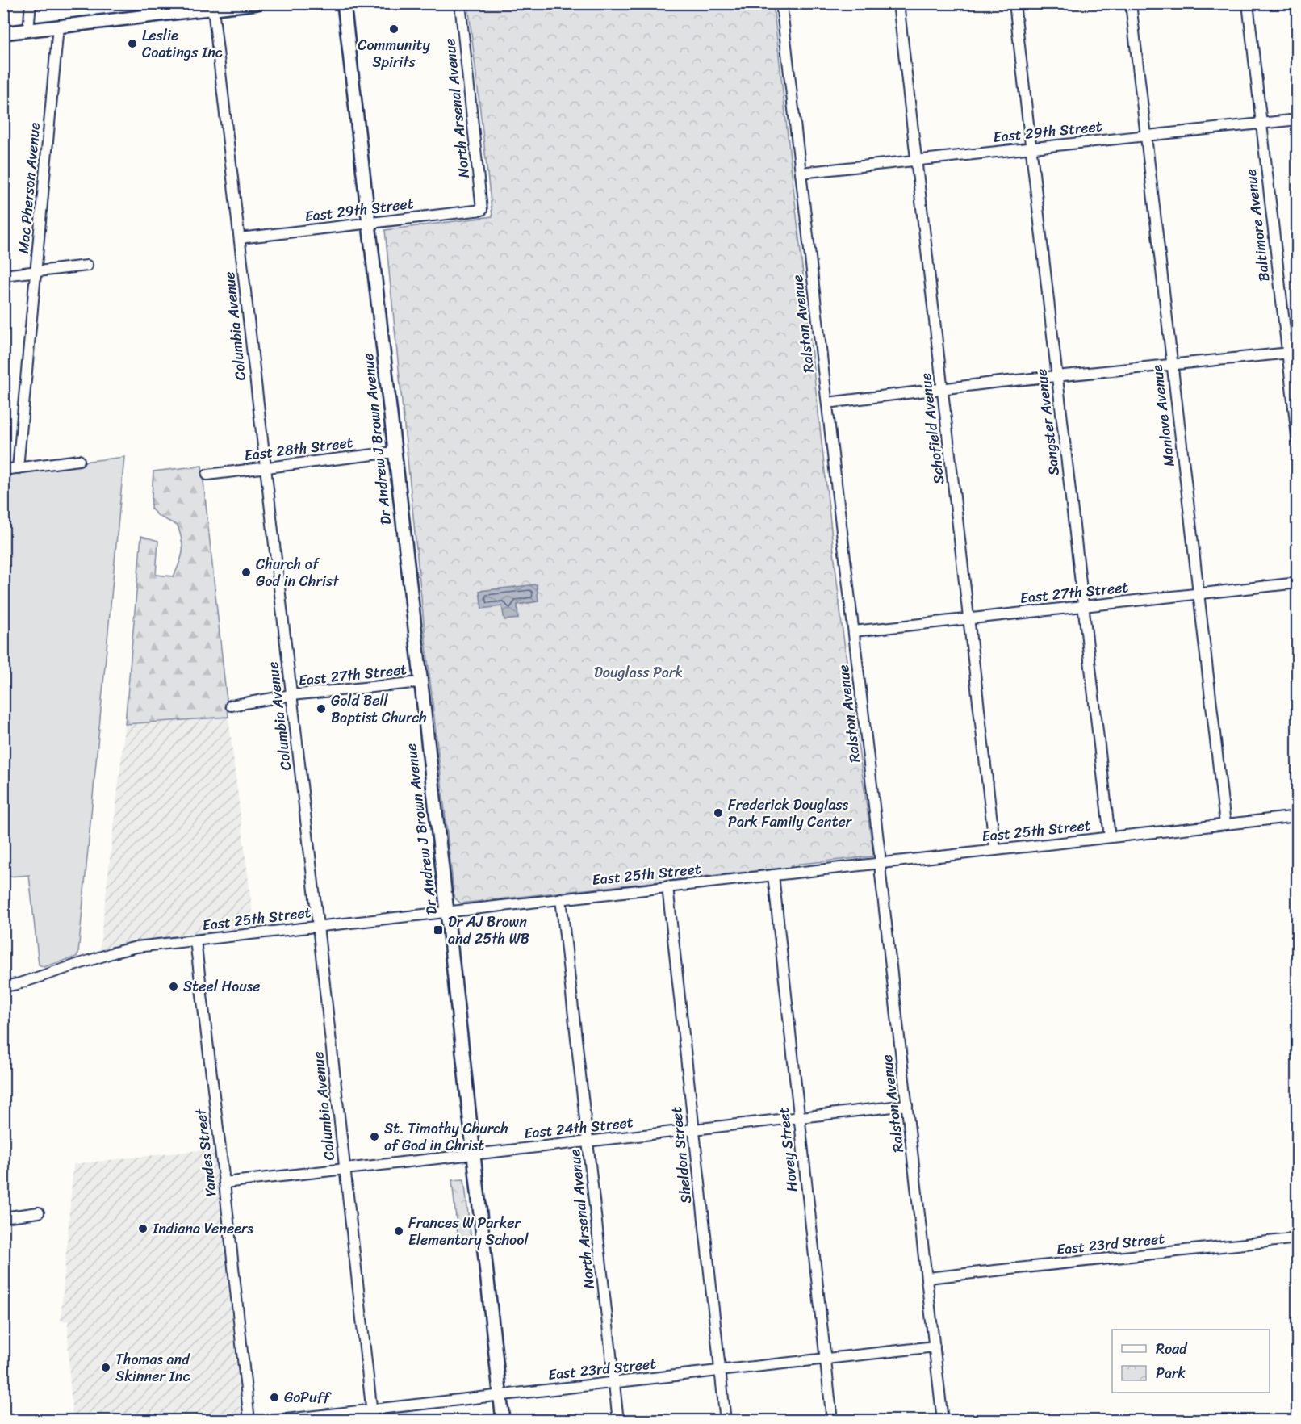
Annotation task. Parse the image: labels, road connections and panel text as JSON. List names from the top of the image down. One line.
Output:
{"streets":{"main road":["Dr Andrew J Brown Avenue"],"street":["North Arsenal Avenue","East 29th Street","Mac Pherson Avenue","Baltimore Avenue","Ralston Avenue","Columbia Avenue","Manlove Avenue","Sangster Avenue","Schofield Avenue","East 28th Street","East 27th Street","East 25th Street","East 24th Street","Hovey Street","Yandes Street","Sheldon Street","East 23rd Street"]},"crossings":[["North Arsenal Avenue","East 29th Street"],["North Arsenal Avenue","East 25th Street"],["North Arsenal Avenue","East 24th Street"],["North Arsenal Avenue","East 23rd Street"],["East 29th Street","Baltimore Avenue"],["East 29th Street","Ralston Avenue"],["East 29th Street","Columbia Avenue"],["East 29th Street","Manlove Avenue"],["East 29th Street","Sangster Avenue"],["East 29th Street","Schofield Avenue"],["East 29th Street","Dr Andrew J Brown Avenue"],["Ralston Avenue","East 27th Street"],["Ralston Avenue","East 25th Street"],["Ralston Avenue","East 24th Street"],["Ralston Avenue","East 23rd Street"],["Columbia Avenue","East 28th Street"],["Columbia Avenue","East 27th Street"],["Columbia Avenue","East 25th Street"],["Columbia Avenue","East 24th Street"],["Columbia Avenue","East 23rd Street"],["Manlove Avenue","East 27th Street"],["Manlove Avenue","East 25th Street"],["Sangster Avenue","East 27th Street"],["Sangster Avenue","East 25th Street"],["Schofield Avenue","East 27th Street"],["Schofield Avenue","East 25th Street"],["Dr Andrew J Brown Avenue","East 28th Street"],["Dr Andrew J Brown Avenue","East 27th Street"],["Dr Andrew J Brown Avenue","East 25th Street"],["Dr Andrew J Brown Avenue","East 24th Street"],["Dr Andrew J Brown Avenue","East 23rd Street"],["East 25th Street","Hovey Street"],["East 25th Street","Yandes Street"],["East 25th Street","Sheldon Street"],["East 24th Street","Hovey Street"],["East 24th Street","Yandes Street"],["East 24th Street","Sheldon Street"],["Hovey Street","East 23rd Street"],["Sheldon Street","East 23rd Street"]],"parks":["Douglass Park"],"places":{"other":["Community Spirits","Leslie Coatings Inc","Church of God in Christ","Gold Bell Baptist Church","Frederick Douglass Park Family Center","Steel House","St. Timothy Church of God in Christ","Indiana Veneers","Frances W Parker Elementary School","Thomas and Skinner Inc","GoPuff"],"transit":["Dr AJ Brown and 25th WB"]},"legend":["Road","Park"]}
